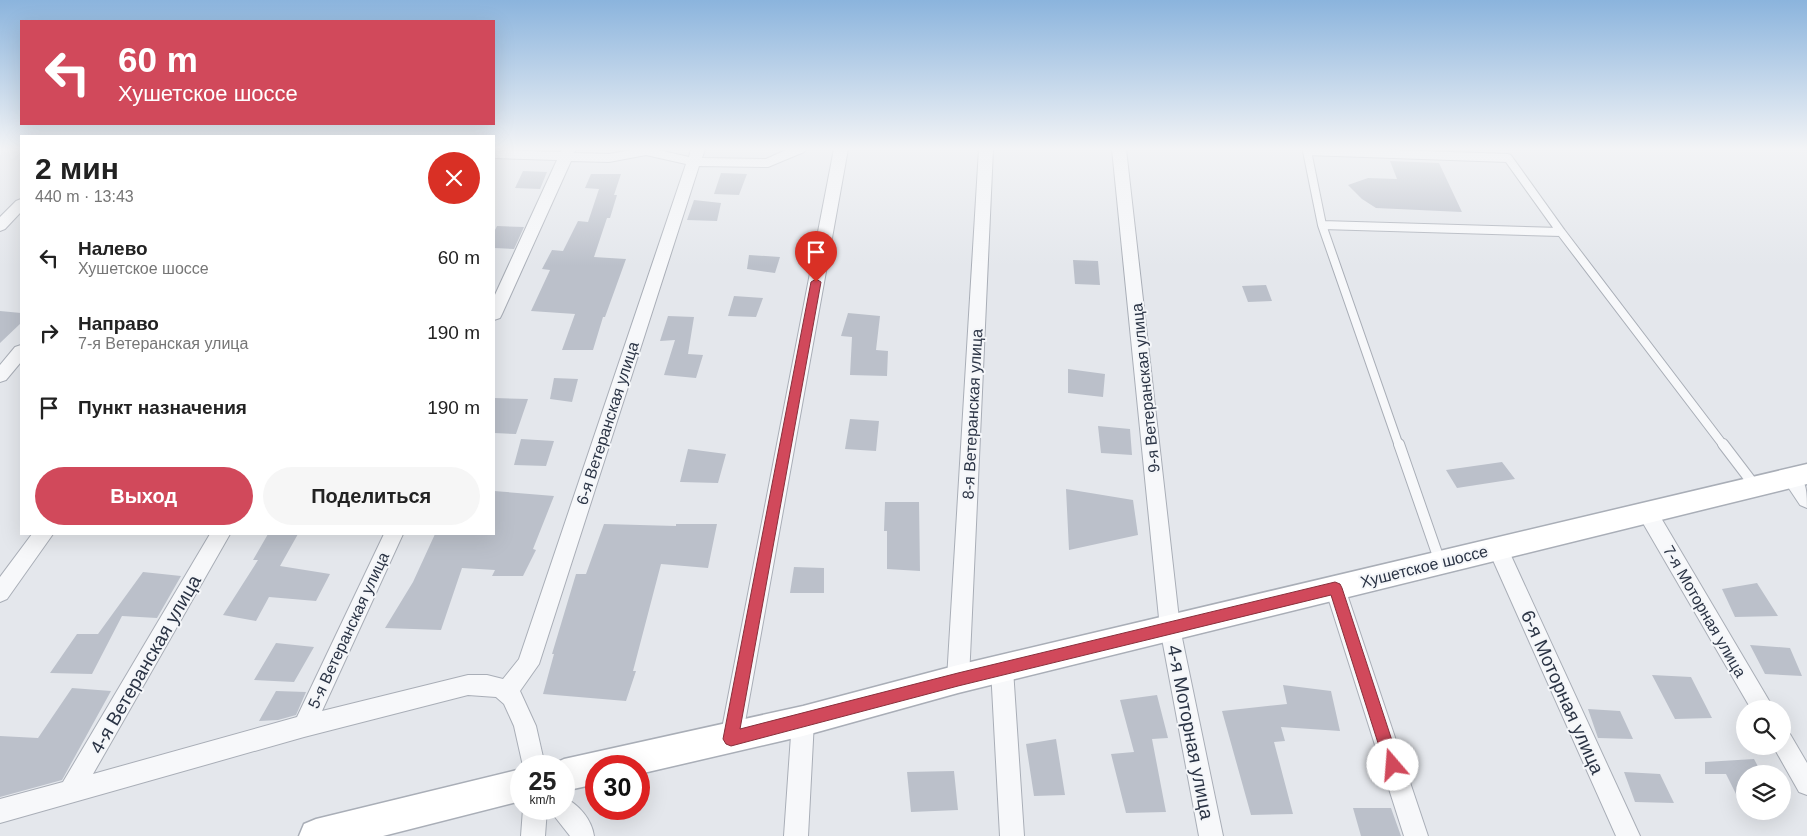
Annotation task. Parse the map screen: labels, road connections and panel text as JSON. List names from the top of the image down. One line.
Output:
{"streets":{"main road":["Хушетское шоссе"],"street":["9-я Ветеранская улица","8-я Ветеранская улица","6-я Ветеранская улица","7-я Моторная улица","5-я Ветеранская улица","4-я Ветеранская улица","6-я Моторная улица","4-я Моторная улица"]},"crossings":[["9-я Ветеранская улица","Хушетское шоссе"],["9-я Ветеранская улица","4-я Моторная улица"],["8-я Ветеранская улица","Хушетское шоссе"],["Хушетское шоссе","7-я Моторная улица"],["Хушетское шоссе","6-я Моторная улица"],["Хушетское шоссе","4-я Моторная улица"]],"page":{"turn":["60 m","Хушетское шоссе"],"heading":["2 мин","440 m · 13:43"],"list":[{"name":"Налево","note":"Хушетское шоссе","value":"60 m"},{"name":"Направо","note":"7-я Ветеранская улица","value":"190 m"},{"name":"Пункт назначения","value":"190 m"}],"buttons":["Выход","Поделиться"],"speed":"25 km/h","limit":"30"}}
